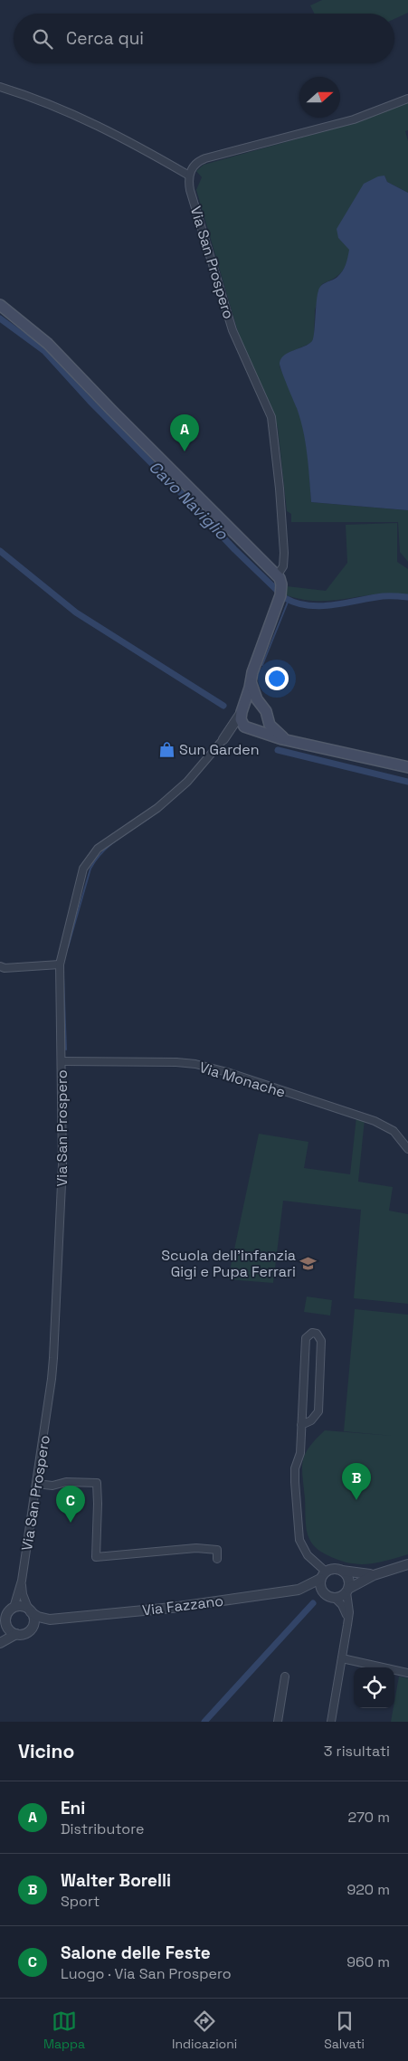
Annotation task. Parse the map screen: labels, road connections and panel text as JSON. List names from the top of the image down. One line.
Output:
{"streets":{"street":["Via San Prospero","Via Monache","Via Fazzano"]},"crossings":[["Via San Prospero","Via Monache"],["Via San Prospero","Via Fazzano"]],"water":["Cavo Naviglio"],"places":{"shop":["Sun Garden"],"school or university":["Scuola dell'infanzia Gigi e Pupa Ferrari"]},"north":"right","page":{"search":"Cerca qui","pins":["A","B","C"],"heading":["Vicino","3 risultati"],"list":[{"mark":"A","name":"Eni","note":"Distributore","value":"270 m"},{"mark":"B","name":"Walter Borelli","note":"Sport","value":"920 m"},{"mark":"C","name":"Salone delle Feste","note":"Luogo · Via San Prospero","value":"960 m"}],"nav":["Mappa","Indicazioni","Salvati"]}}
